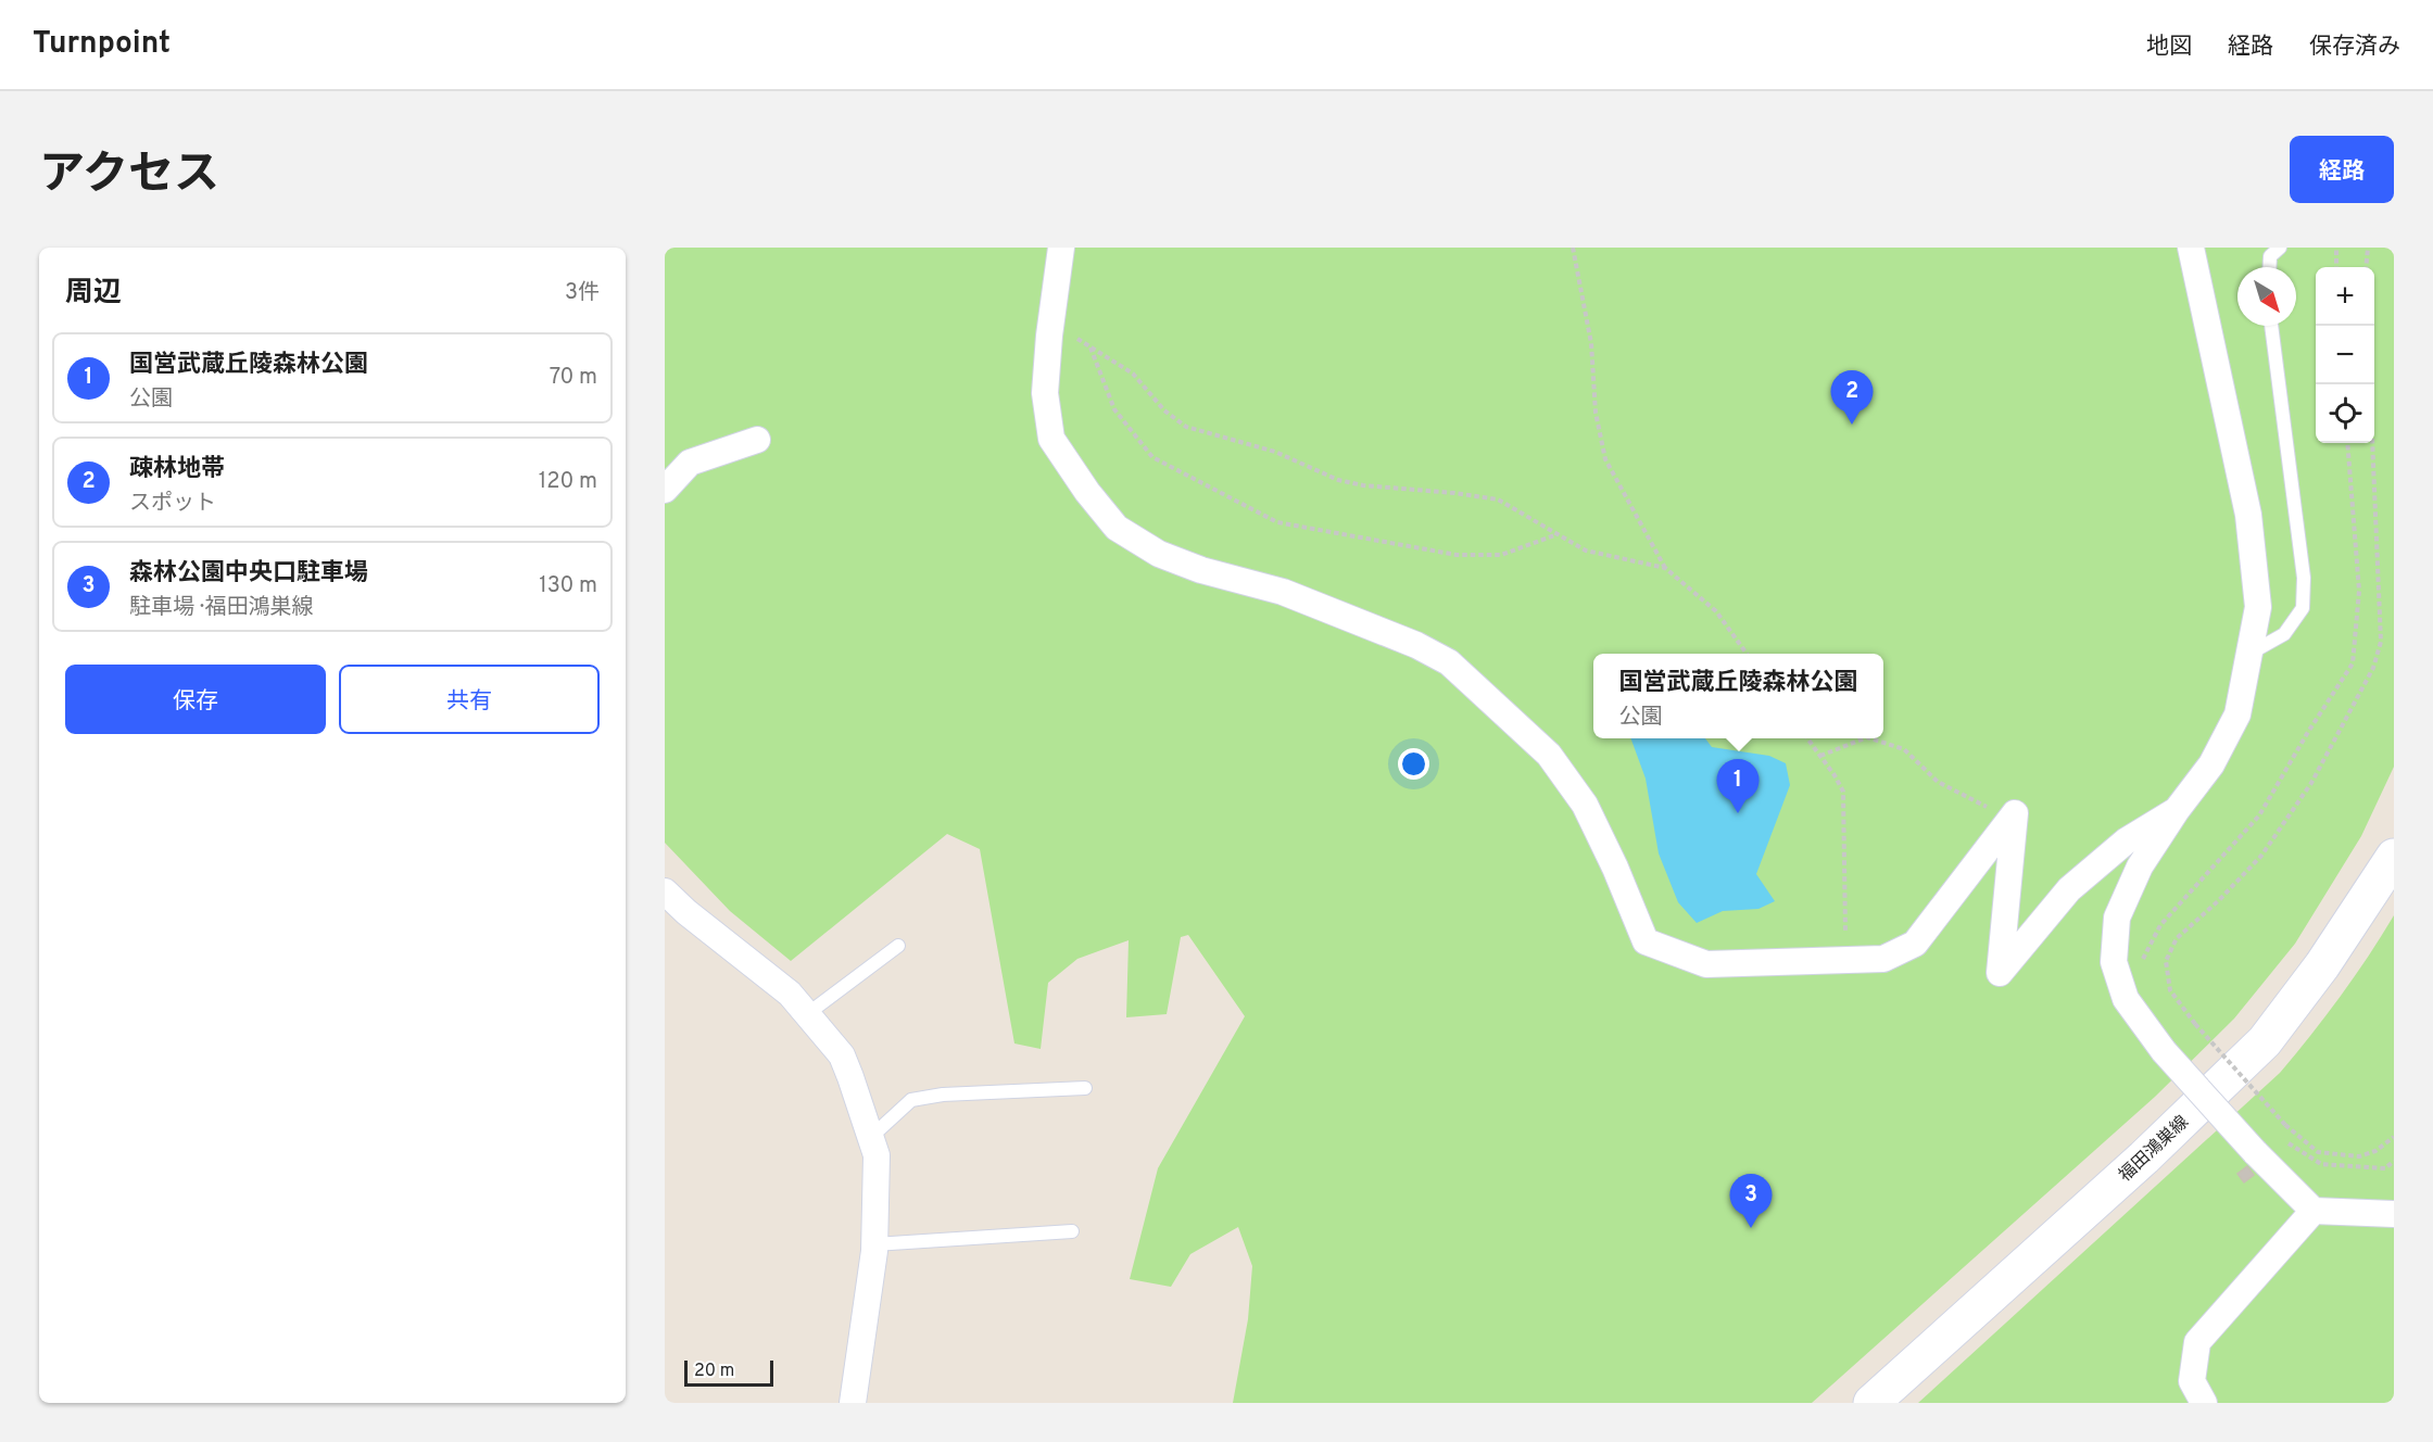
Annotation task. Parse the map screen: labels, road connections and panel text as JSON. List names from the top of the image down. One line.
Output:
{"streets":{"main road":["福田鴻巣線"]},"scale_bar":"20 m","north":"bottom right","page":{"header":"Turnpoint","nav":["地図","経路","保存済み"],"title":"アクセス","buttons":["経路",["保存","共有"]],"heading":["周辺","3件"],"map_buttons":["+","−"],"list":[{"mark":"1","name":"国営武蔵丘陵森林公園","note":"公園","value":"70 m"},{"mark":"2","name":"疎林地帯","note":"スポット","value":"120 m"},{"mark":"3","name":"森林公園中央口駐車場","note":"駐車場 · 福田鴻巣線","value":"130 m"}],"pins":["2","1","3"],"popup":["国営武蔵丘陵森林公園","公園"],"scale":"20 m"}}
